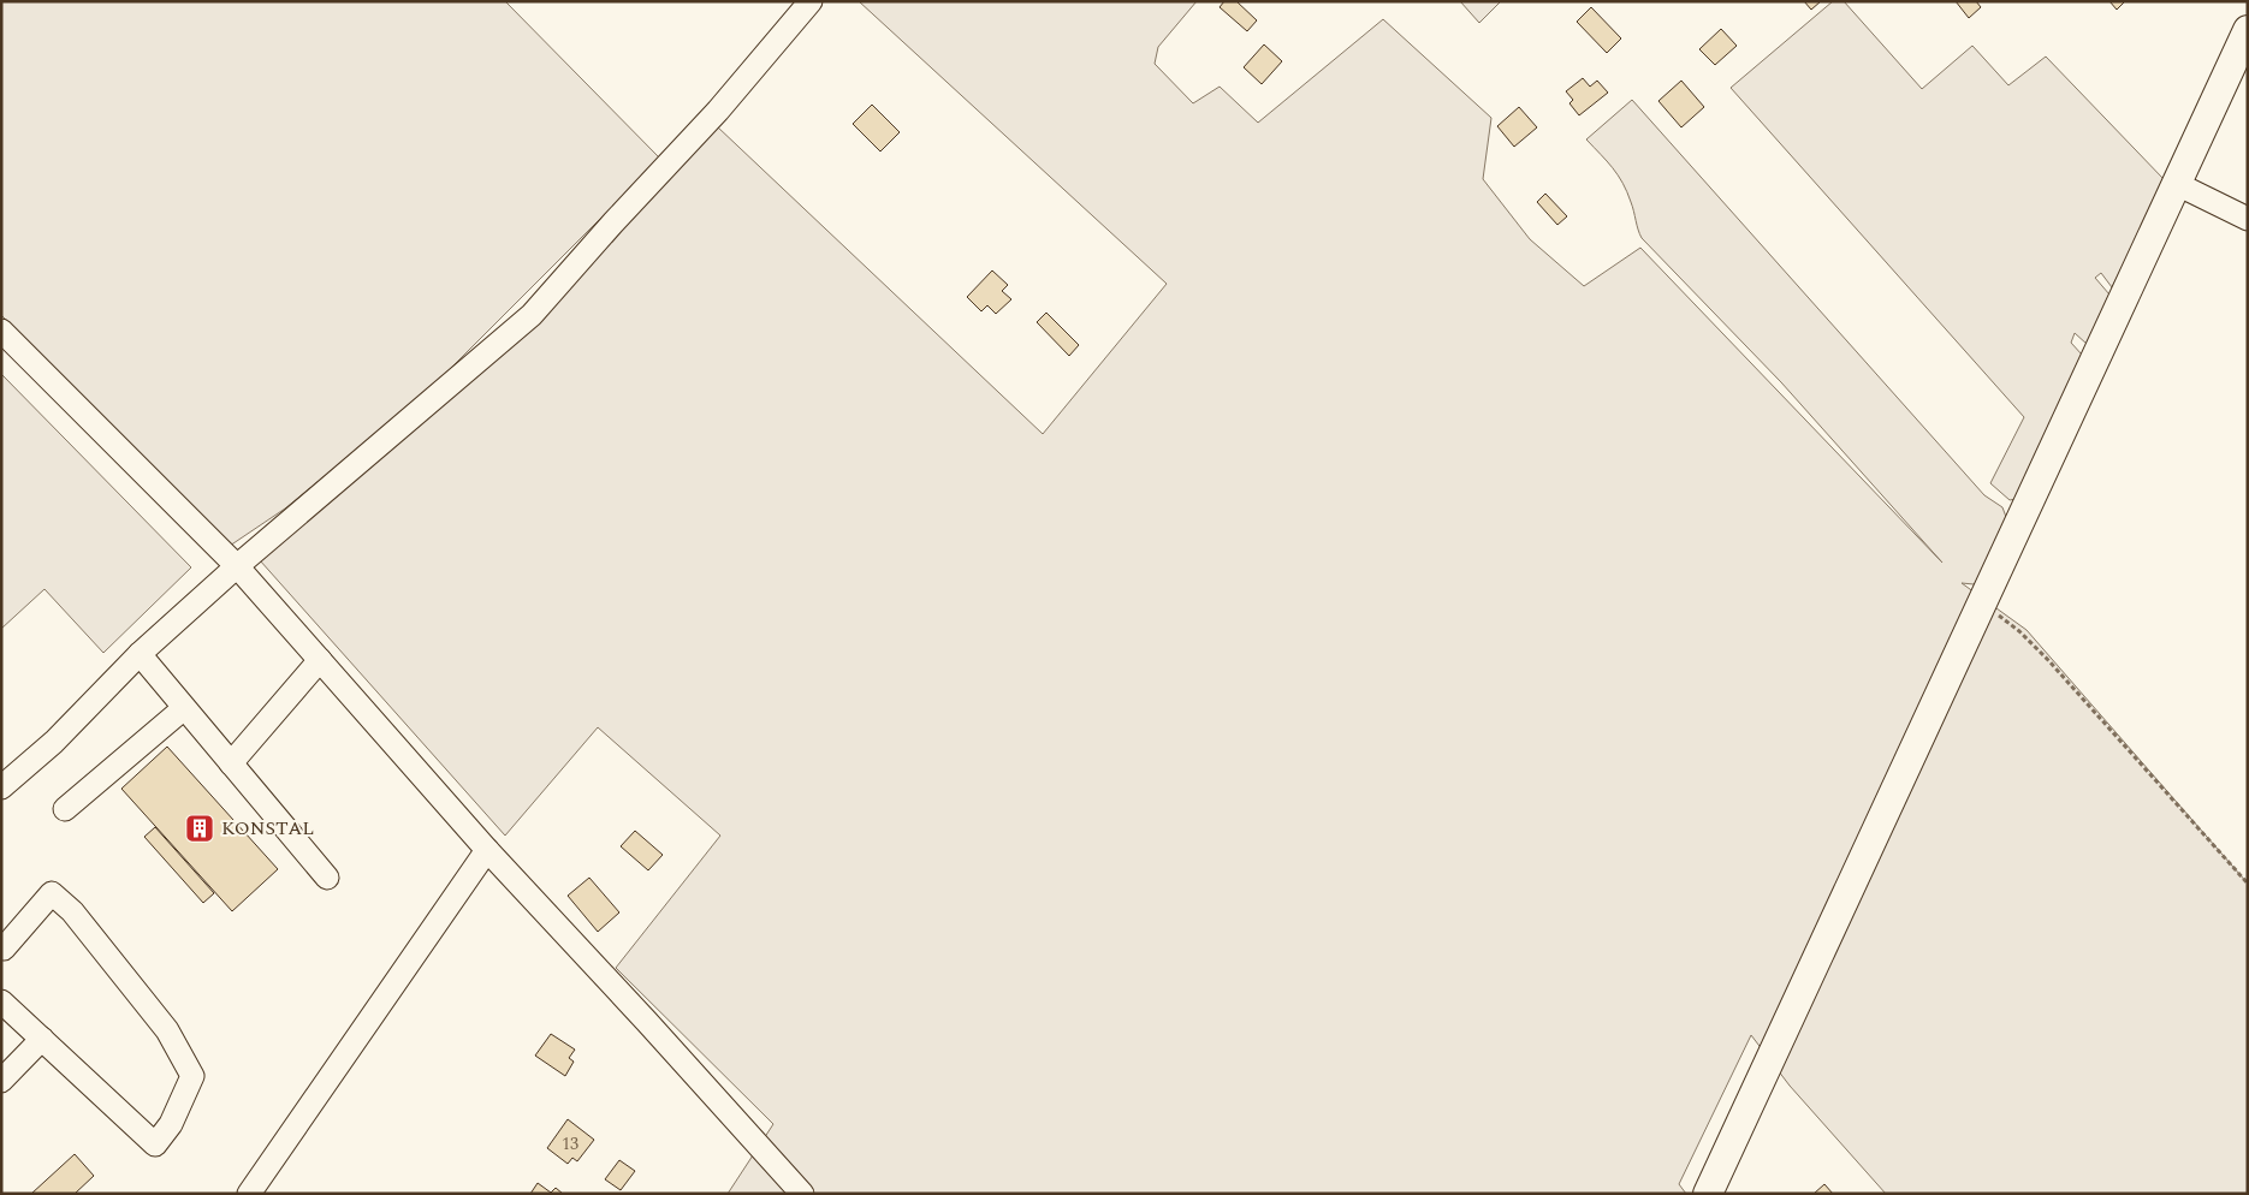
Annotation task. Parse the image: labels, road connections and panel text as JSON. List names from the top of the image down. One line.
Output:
{"places":{"building":["KONSTAL"]},"house_numbers":["13"]}
